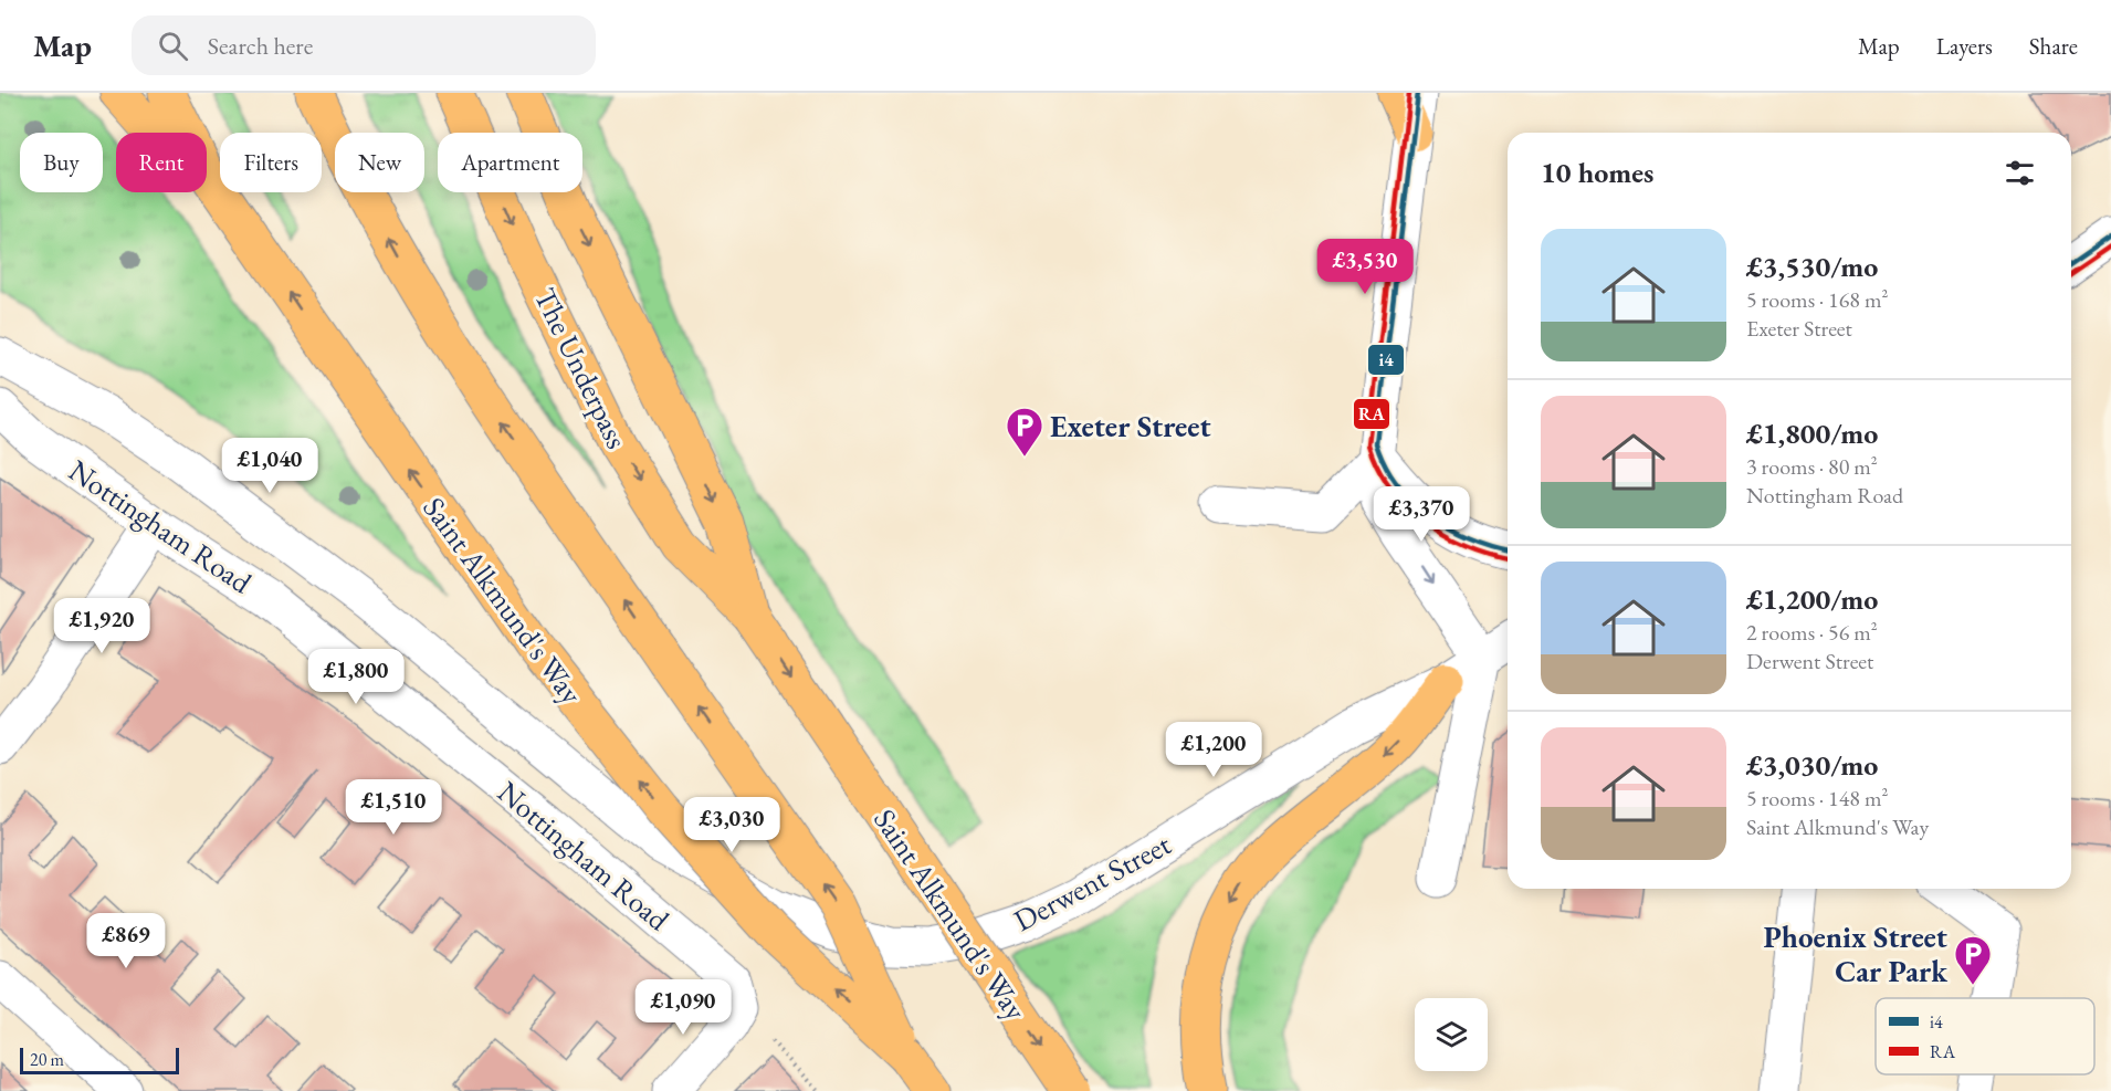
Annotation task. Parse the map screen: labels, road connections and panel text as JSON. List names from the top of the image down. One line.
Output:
{"streets":{"main road":["The Underpass","Saint Alkmund's Way"],"street":["Nottingham Road","Derwent Street"]},"crossings":[["The Underpass","Saint Alkmund's Way"],["Nottingham Road","Derwent Street"]],"one_way":["The Underpass"],"places":{"parking":["Exeter Street","Phoenix Street Car Park"]},"lines":["transit line i4","transit line RA"],"legend":["i4","RA"],"scale_bar":"20 m","page":{"header":"Map","search":"Search here","nav":["Map","Layers","Share"],"chip":["Buy","Rent","Filters","New","Apartment"],"heading":"10 homes","list":[{"name":"£3,530/mo","note":"5 rooms · 168 m² · Exeter Street"},{"name":"£1,800/mo","note":"3 rooms · 80 m² · Nottingham Road"},{"name":"£1,200/mo","note":"2 rooms · 56 m² · Derwent Street"},{"name":"£3,030/mo","note":"5 rooms · 148 m² · Saint Alkmund's Way"}],"price":["£3,530","£1,040","£3,370","£1,920","£1,800","£1,200","£1,510","£3,030","£869","£1,090"],"scale":"20 m"}}
